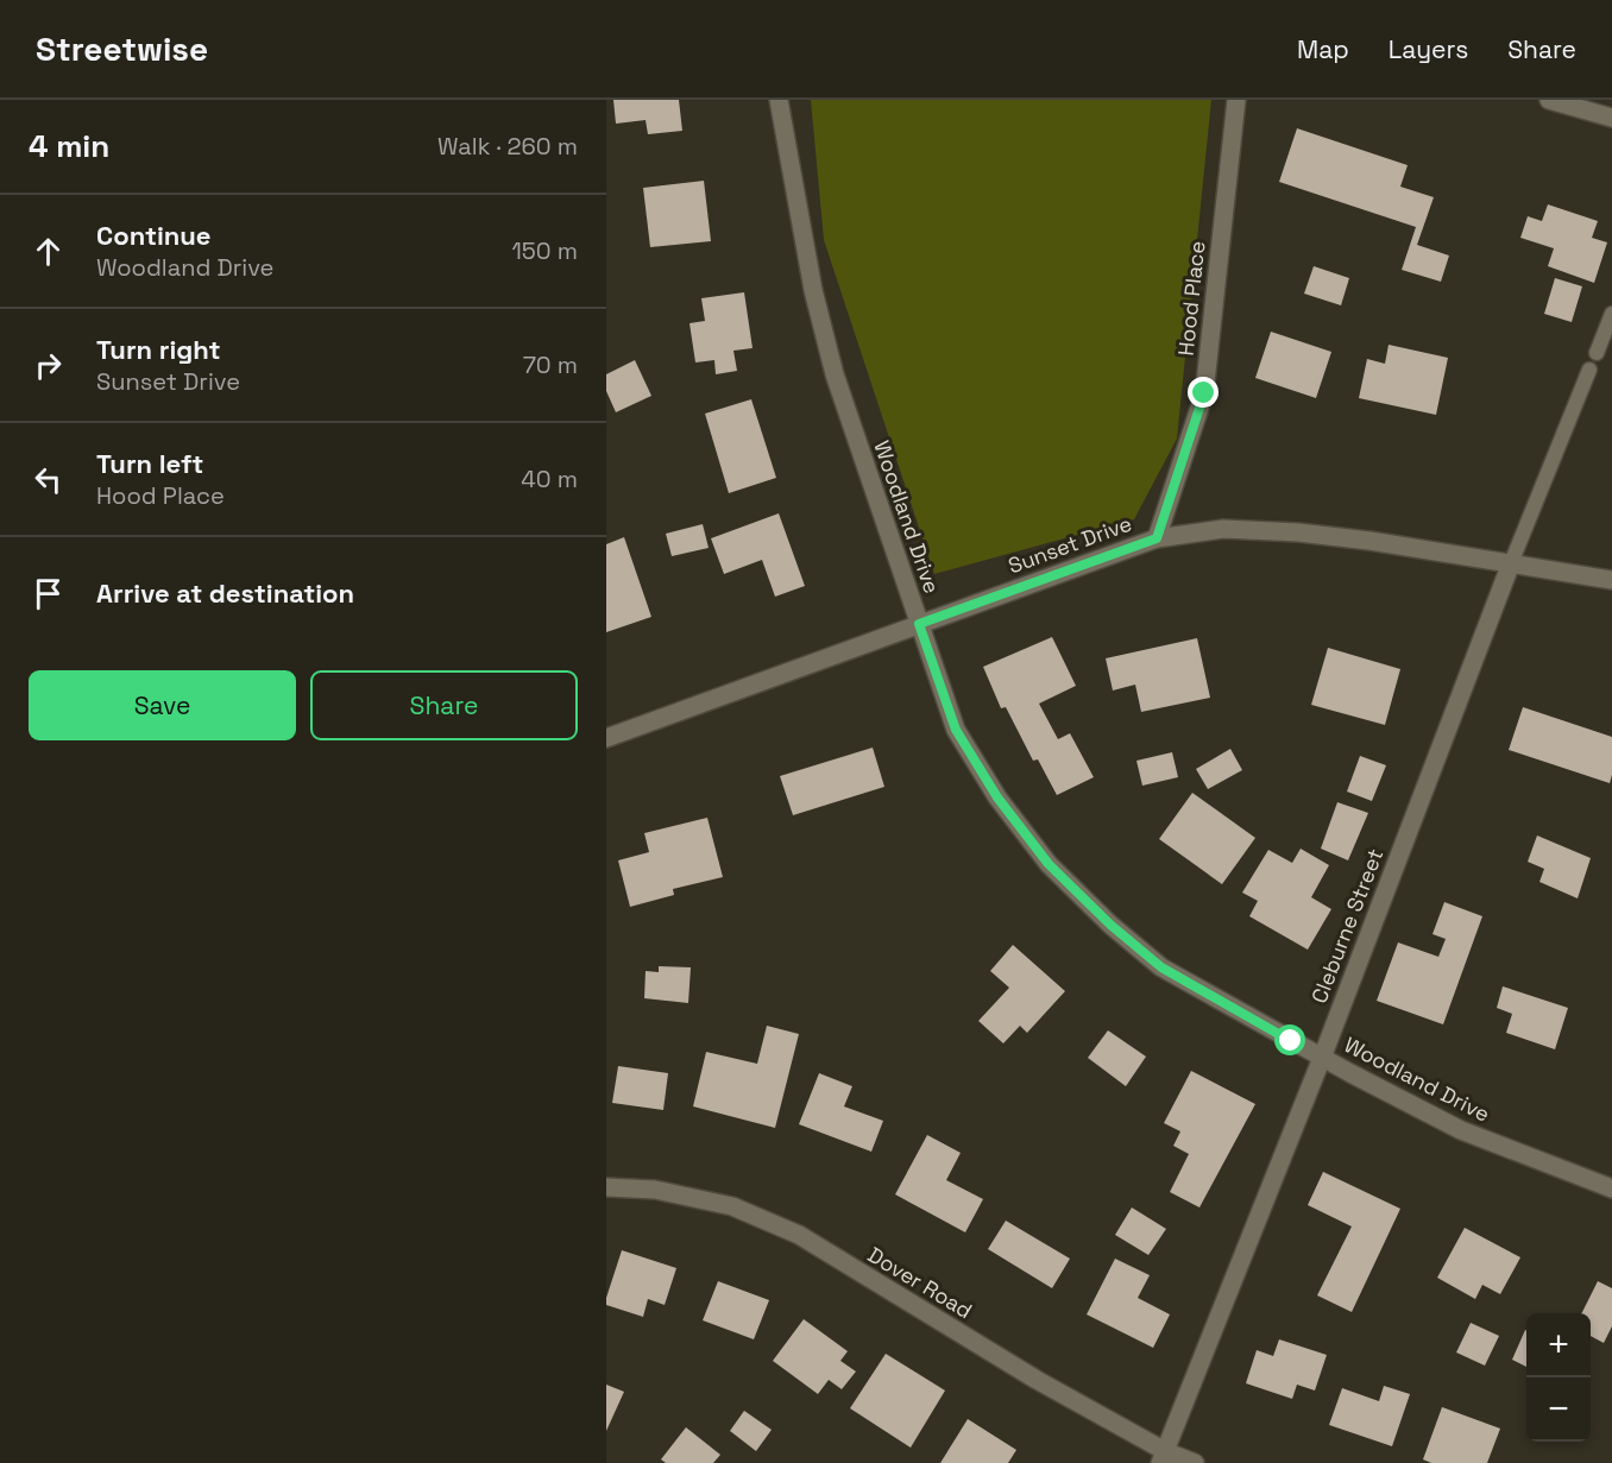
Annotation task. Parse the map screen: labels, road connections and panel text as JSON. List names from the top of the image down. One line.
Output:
{"streets":{"street":["Hood Place","Woodland Drive","Sunset Drive","Cleburne Street","Dover Road"]},"crossings":[["Hood Place","Sunset Drive"],["Woodland Drive","Sunset Drive"],["Woodland Drive","Cleburne Street"],["Sunset Drive","Cleburne Street"],["Cleburne Street","Dover Road"]],"page":{"header":"Streetwise","nav":["Map","Layers","Share"],"heading":["4 min","Walk · 260 m"],"list":[["Continue","Woodland Drive","150 m"],["Turn right","Sunset Drive","70 m"],["Turn left","Hood Place","40 m"],"Arrive at destination"],"buttons":["Save","Share"],"map_buttons":["+","−"]}}
